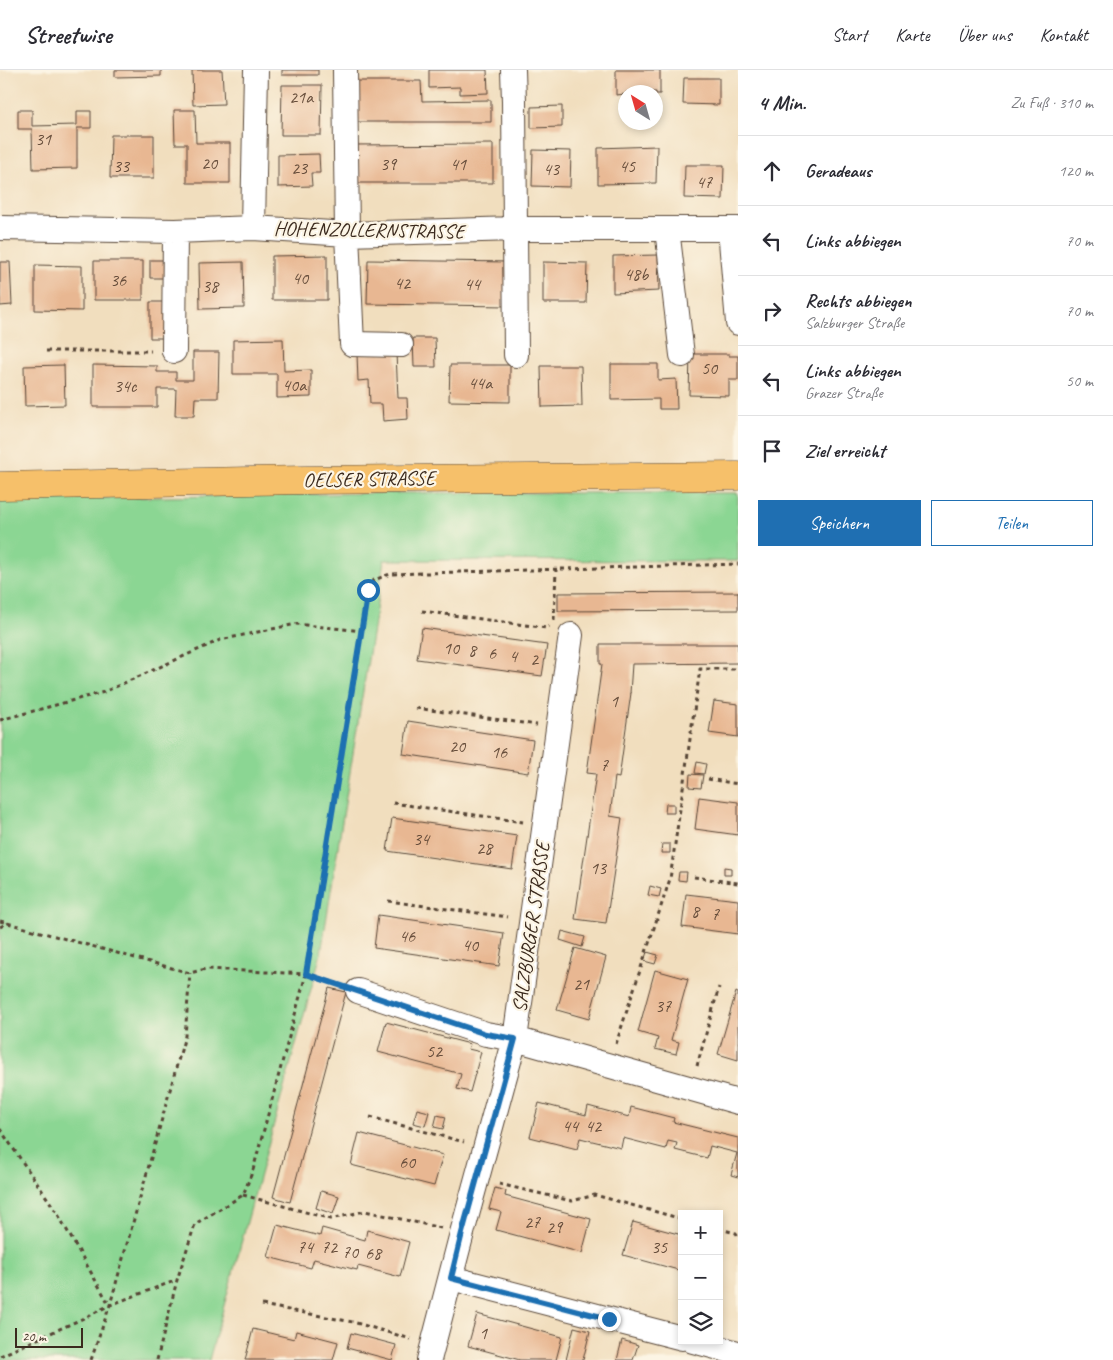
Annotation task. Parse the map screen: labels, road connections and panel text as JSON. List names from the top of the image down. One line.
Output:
{"streets":{"main road":["OELSER STRASSE"],"street":["HOHENZOLLERNSTRASSE","SALZBURGER STRASSE"]},"house_numbers":["21a","31","20","39","41","33","45","23","43","47","48b","40","36","42","44","38","50","44a","40a","34c","10","8","6","4","2","1","20","16","7","34","28","13","8","7","46","40","21","37","52","44","42","60","27","29","74","72","35","70","68","1"],"scale_bar":"20 m","north":"top left","page":{"header":"Streetwise","nav":["Start","Karte","Über uns","Kontakt"],"heading":["4 Min.","Zu Fuß · 310 m"],"list":[["Geradeaus","120 m"],["Links abbiegen","70 m"],["Rechts abbiegen","Salzburger Straße","70 m"],["Links abbiegen","Grazer Straße","50 m"],"Ziel erreicht"],"buttons":["Speichern","Teilen"],"map_buttons":["+","−"],"scale":"20 m"}}
